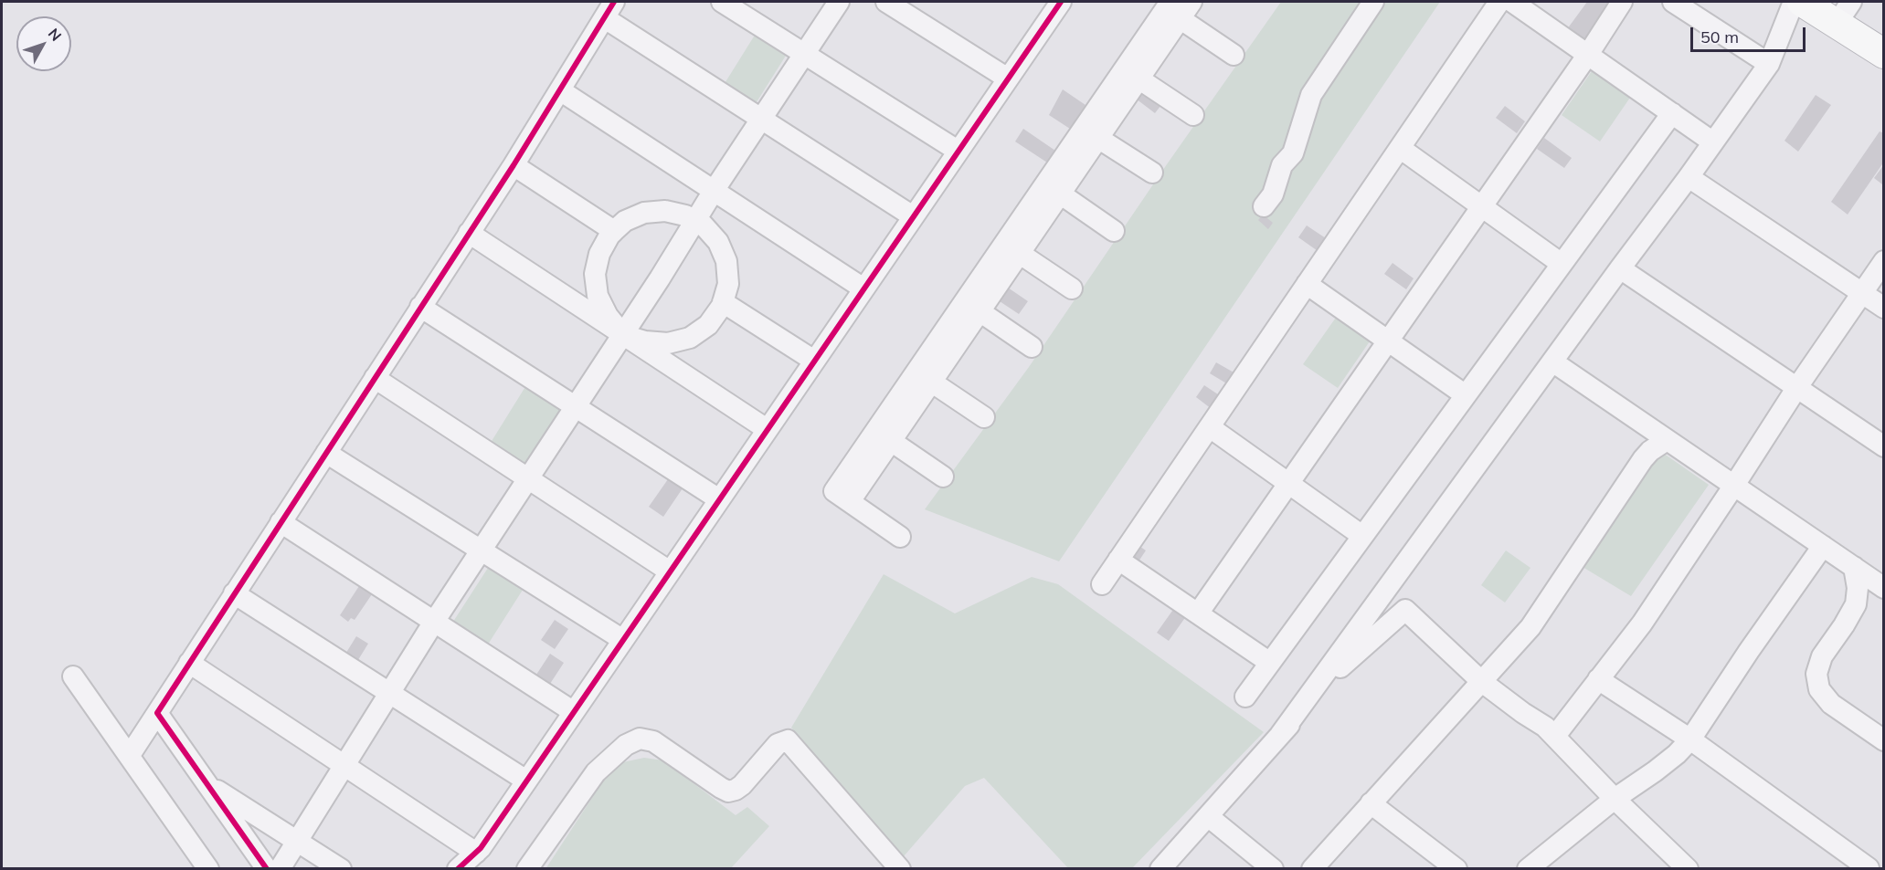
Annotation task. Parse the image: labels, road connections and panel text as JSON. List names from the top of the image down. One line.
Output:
{"scale_bar":"50 m","north":"top right"}
